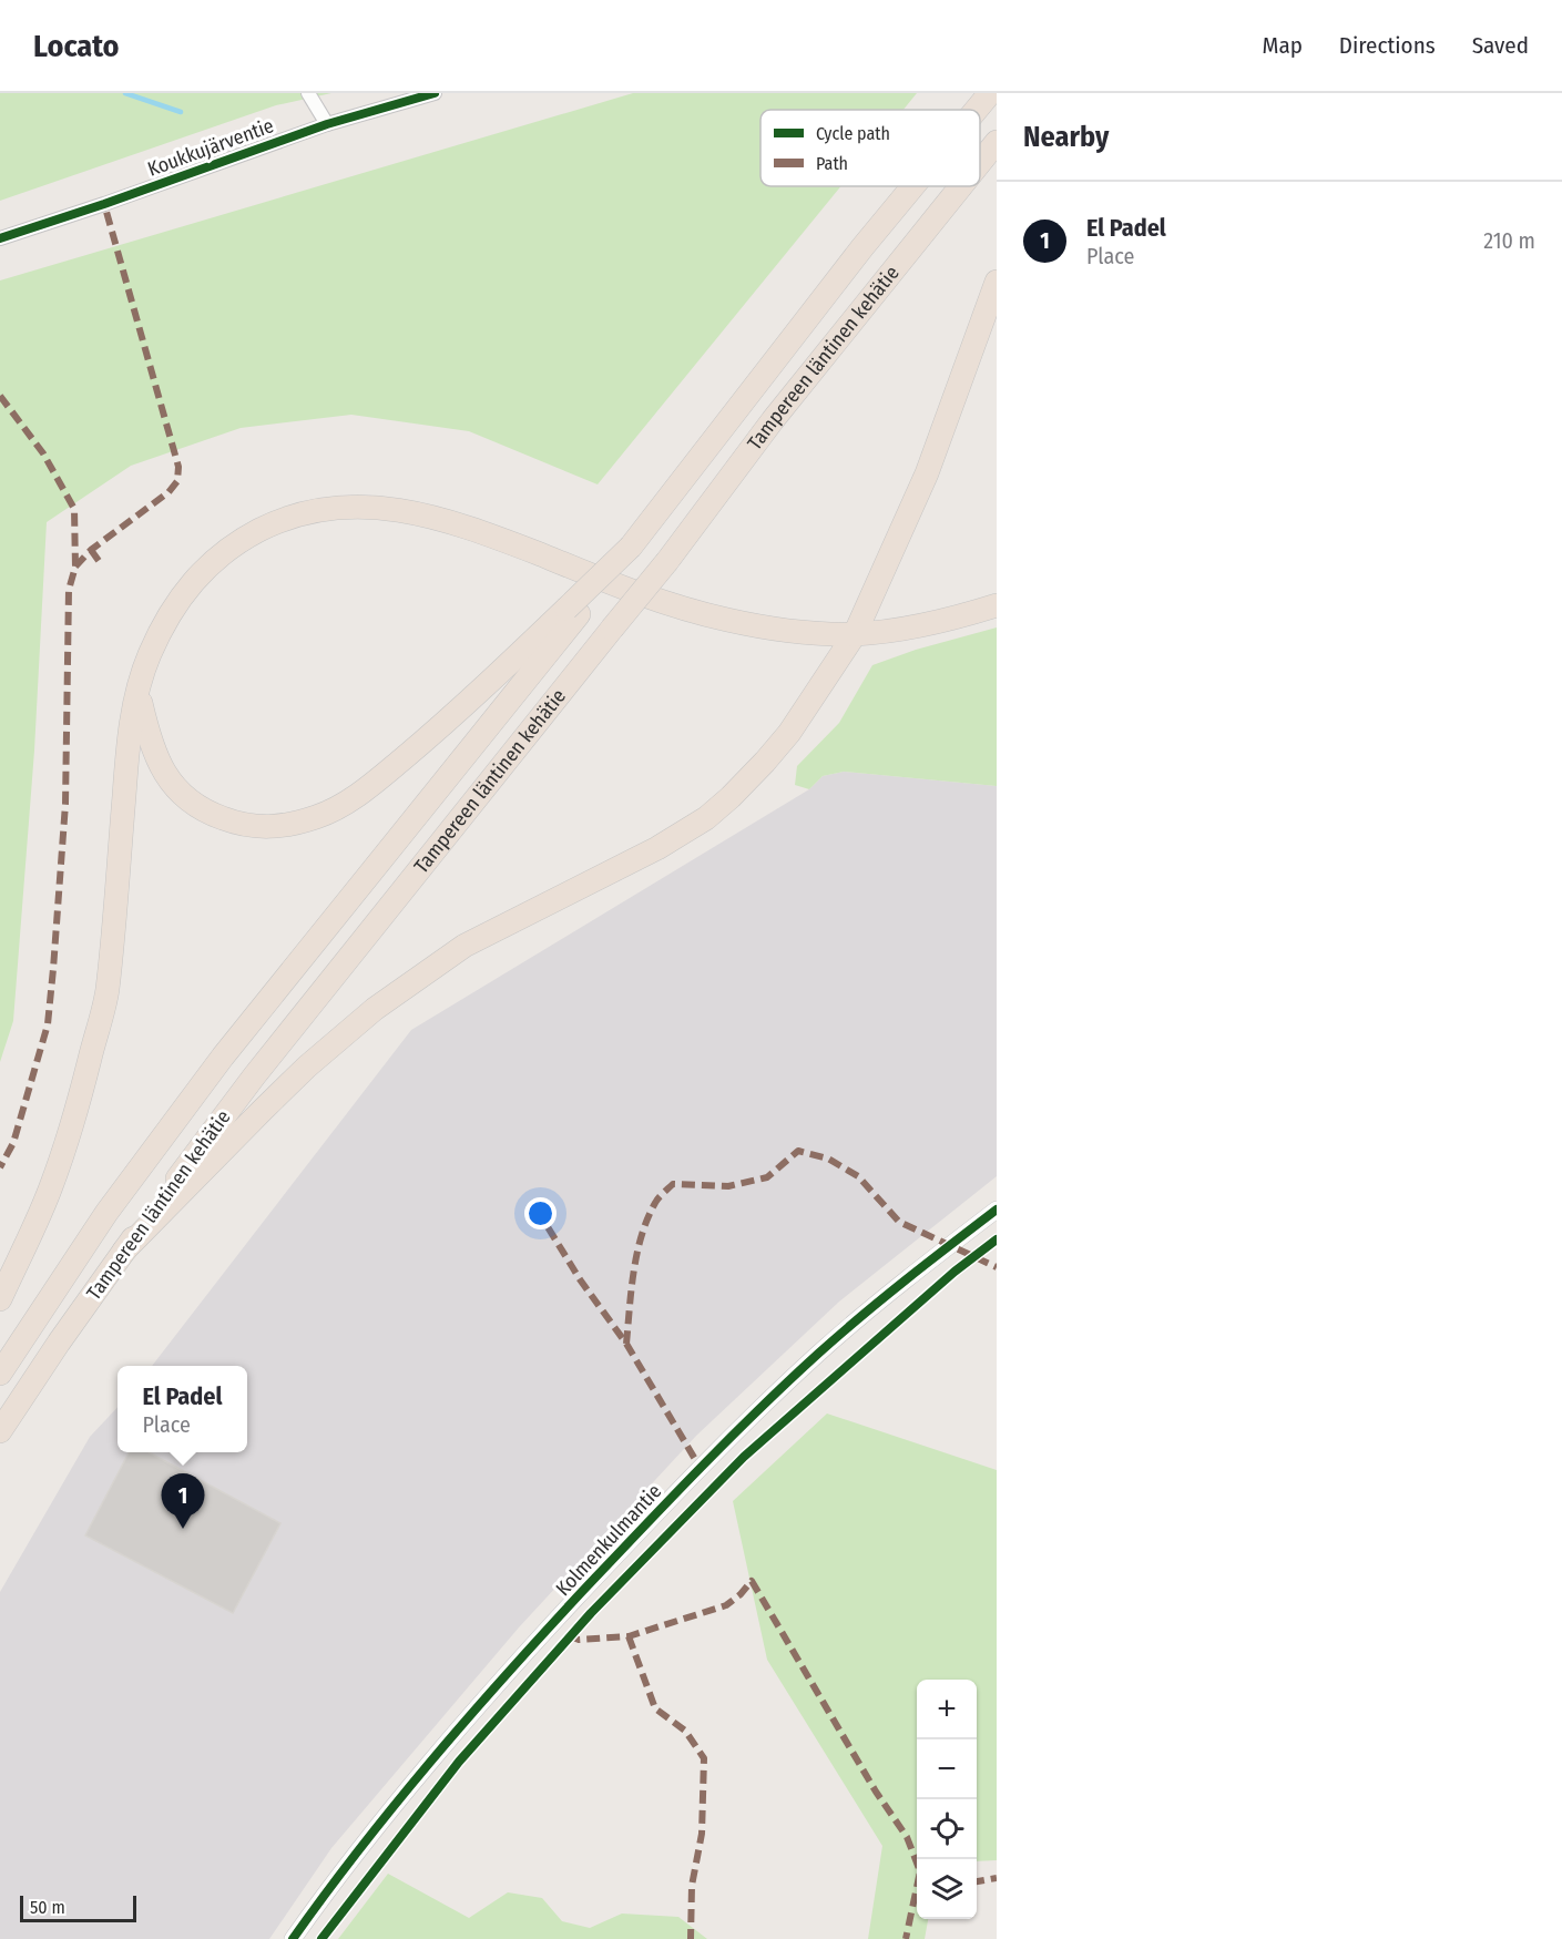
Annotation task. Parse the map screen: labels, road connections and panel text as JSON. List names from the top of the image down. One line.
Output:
{"streets":{"highway":["Tampereen läntinen kehätie"],"street":["Koukkujärventie","Kolmenkulmantie"]},"legend":["Cycle path","Path"],"scale_bar":"50 m","page":{"header":"Locato","nav":["Map","Directions","Saved"],"heading":"Nearby","list":[{"mark":"1","name":"El Padel","note":"Place","value":"210 m"}],"popup":["El Padel","Place"],"pins":"1","map_buttons":["+","−"],"scale":"50 m"}}
